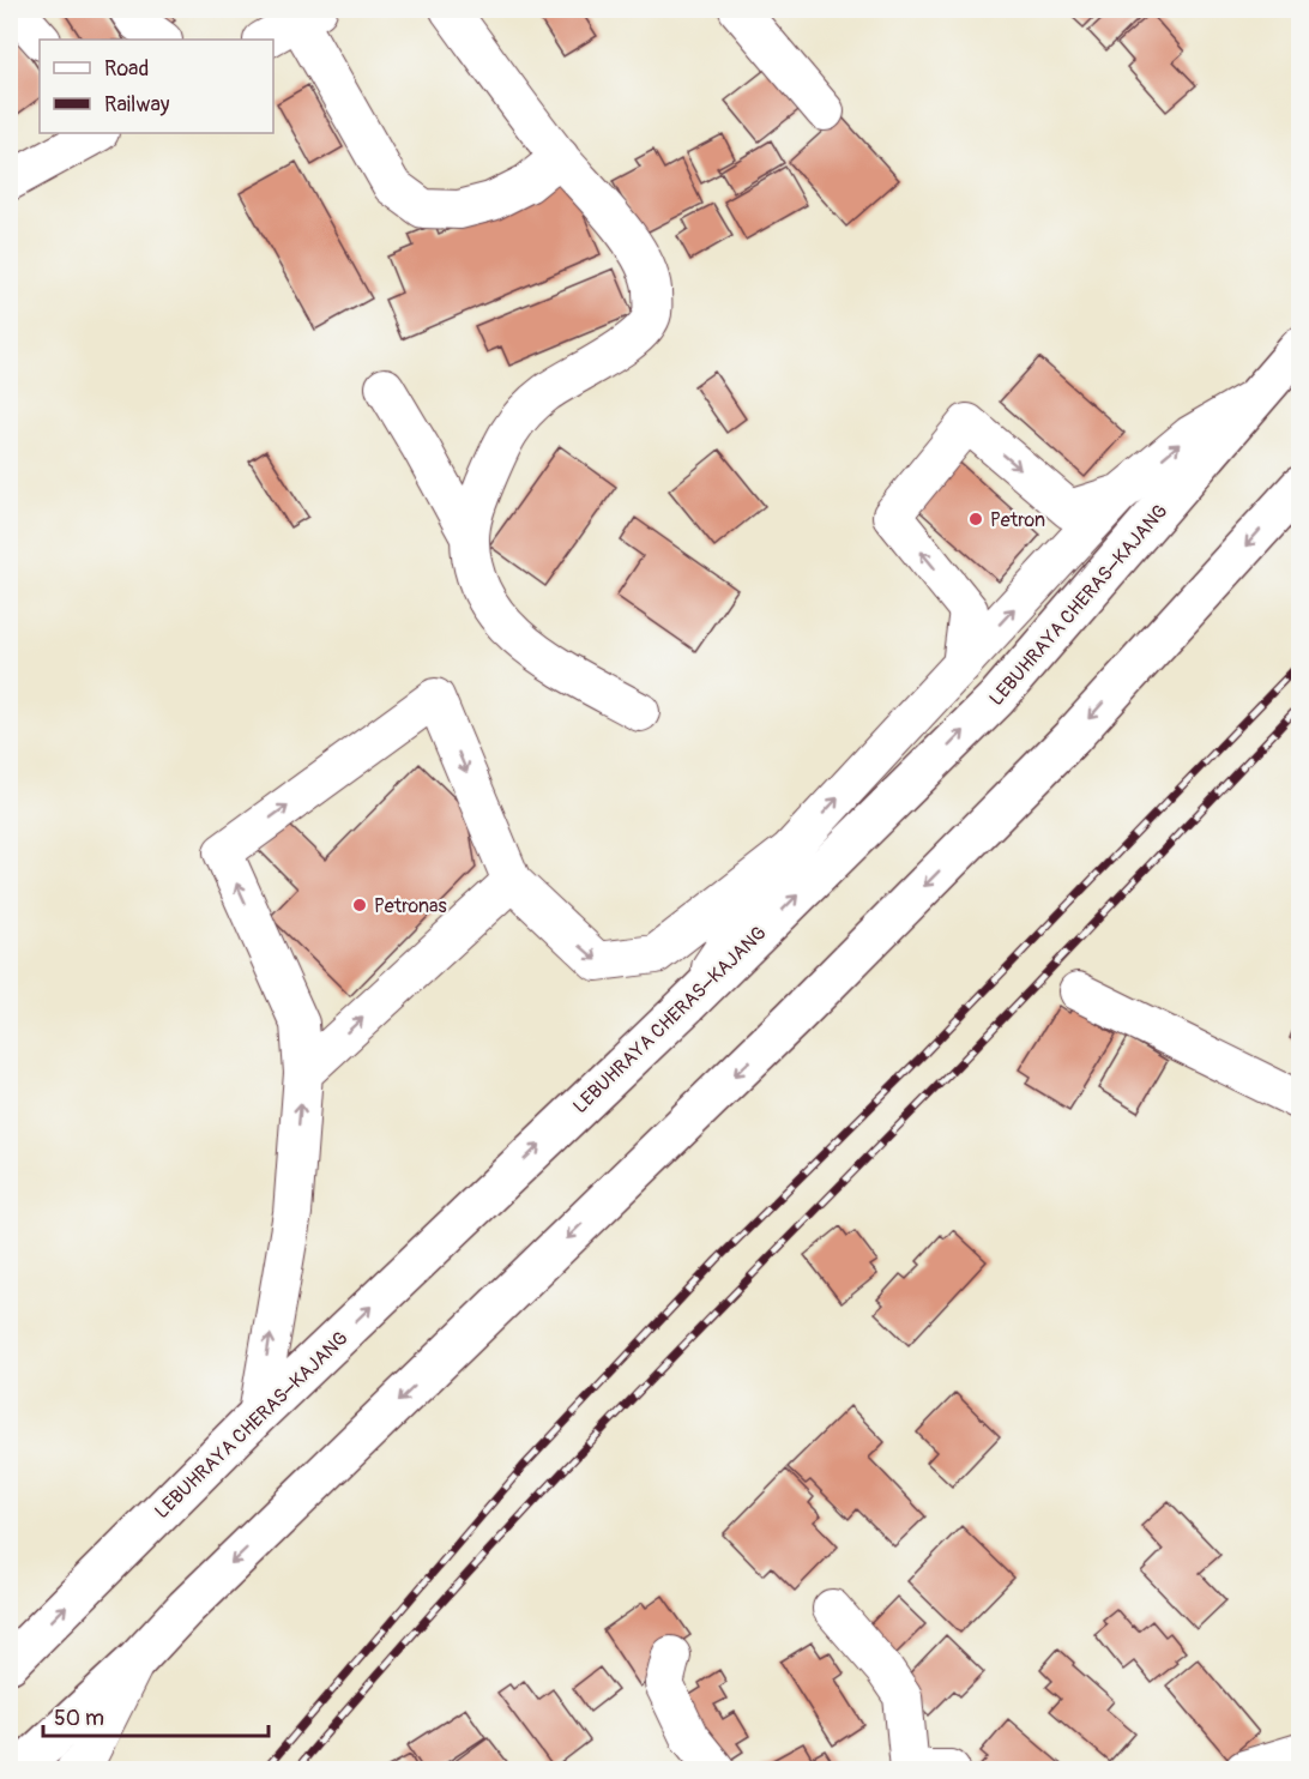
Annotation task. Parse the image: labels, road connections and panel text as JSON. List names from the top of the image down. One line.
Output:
{"streets":{"highway":["LEBUHRAYA CHERAS–KAJANG"]},"places":["Petron","Petronas"],"legend":["Road","Railway"],"scale_bar":"50 m"}
